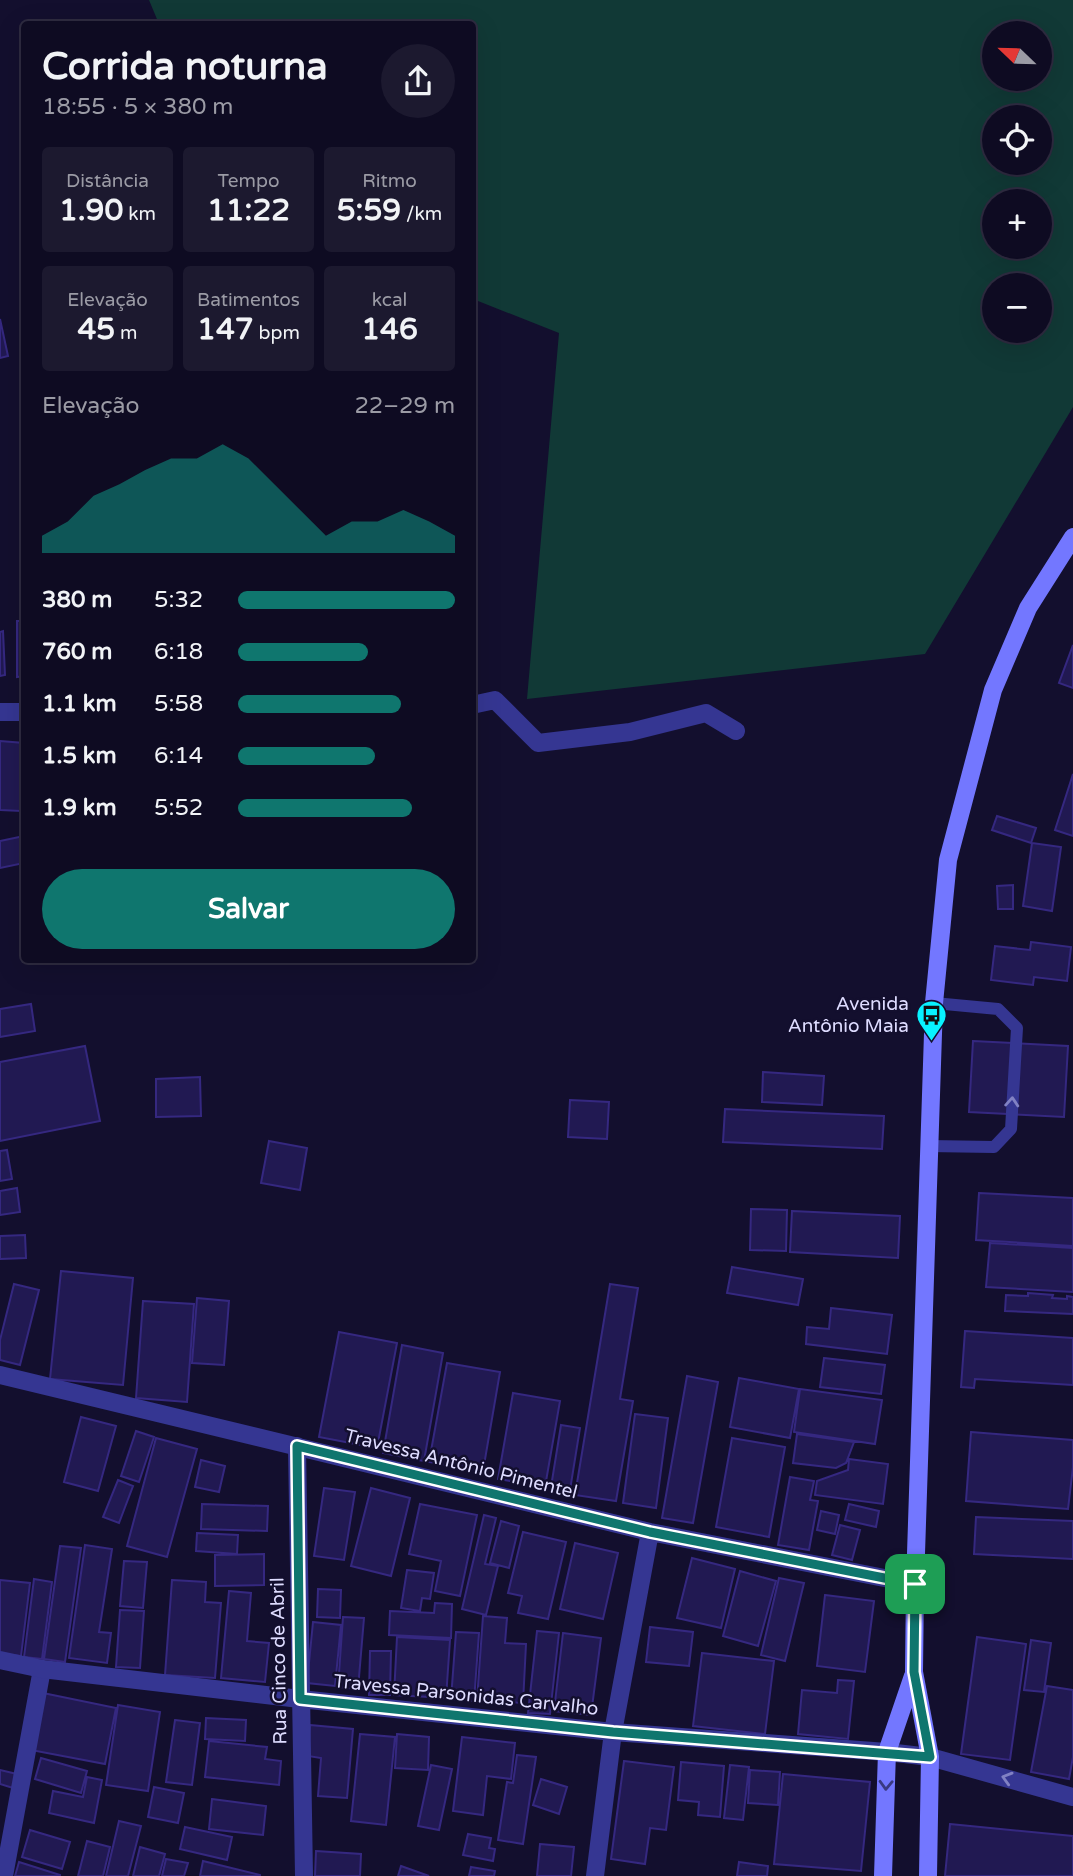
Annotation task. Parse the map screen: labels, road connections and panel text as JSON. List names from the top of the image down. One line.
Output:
{"streets":{"street":["Travessa Antônio Pimentel","Rua Cinco de Abril","Travessa Parsonidas Carvalho"]},"crossings":[["Travessa Antônio Pimentel","Rua Cinco de Abril"],["Rua Cinco de Abril","Travessa Parsonidas Carvalho"]],"places":{"bus stop":["Avenida Antônio Maia"]},"north":"top left","page":{"map_buttons":["+","−"],"heading":["Corrida noturna","18:55 · 5 × 380 m"],"stats":[["Distância","1.90 km"],["Tempo","11:22"],["Ritmo","5:59 /km"],["Elevação","45 m"],["Batimentos","147 bpm"],["kcal","146"]],"chart":["Elevação","22–29 m"],"list":[{"name":"380 m","note":"5:32"},{"name":"760 m","note":"6:18"},{"name":"1.1 km","note":"5:58"},{"name":"1.5 km","note":"6:14"},{"name":"1.9 km","note":"5:52"}],"buttons":"Salvar"}}
